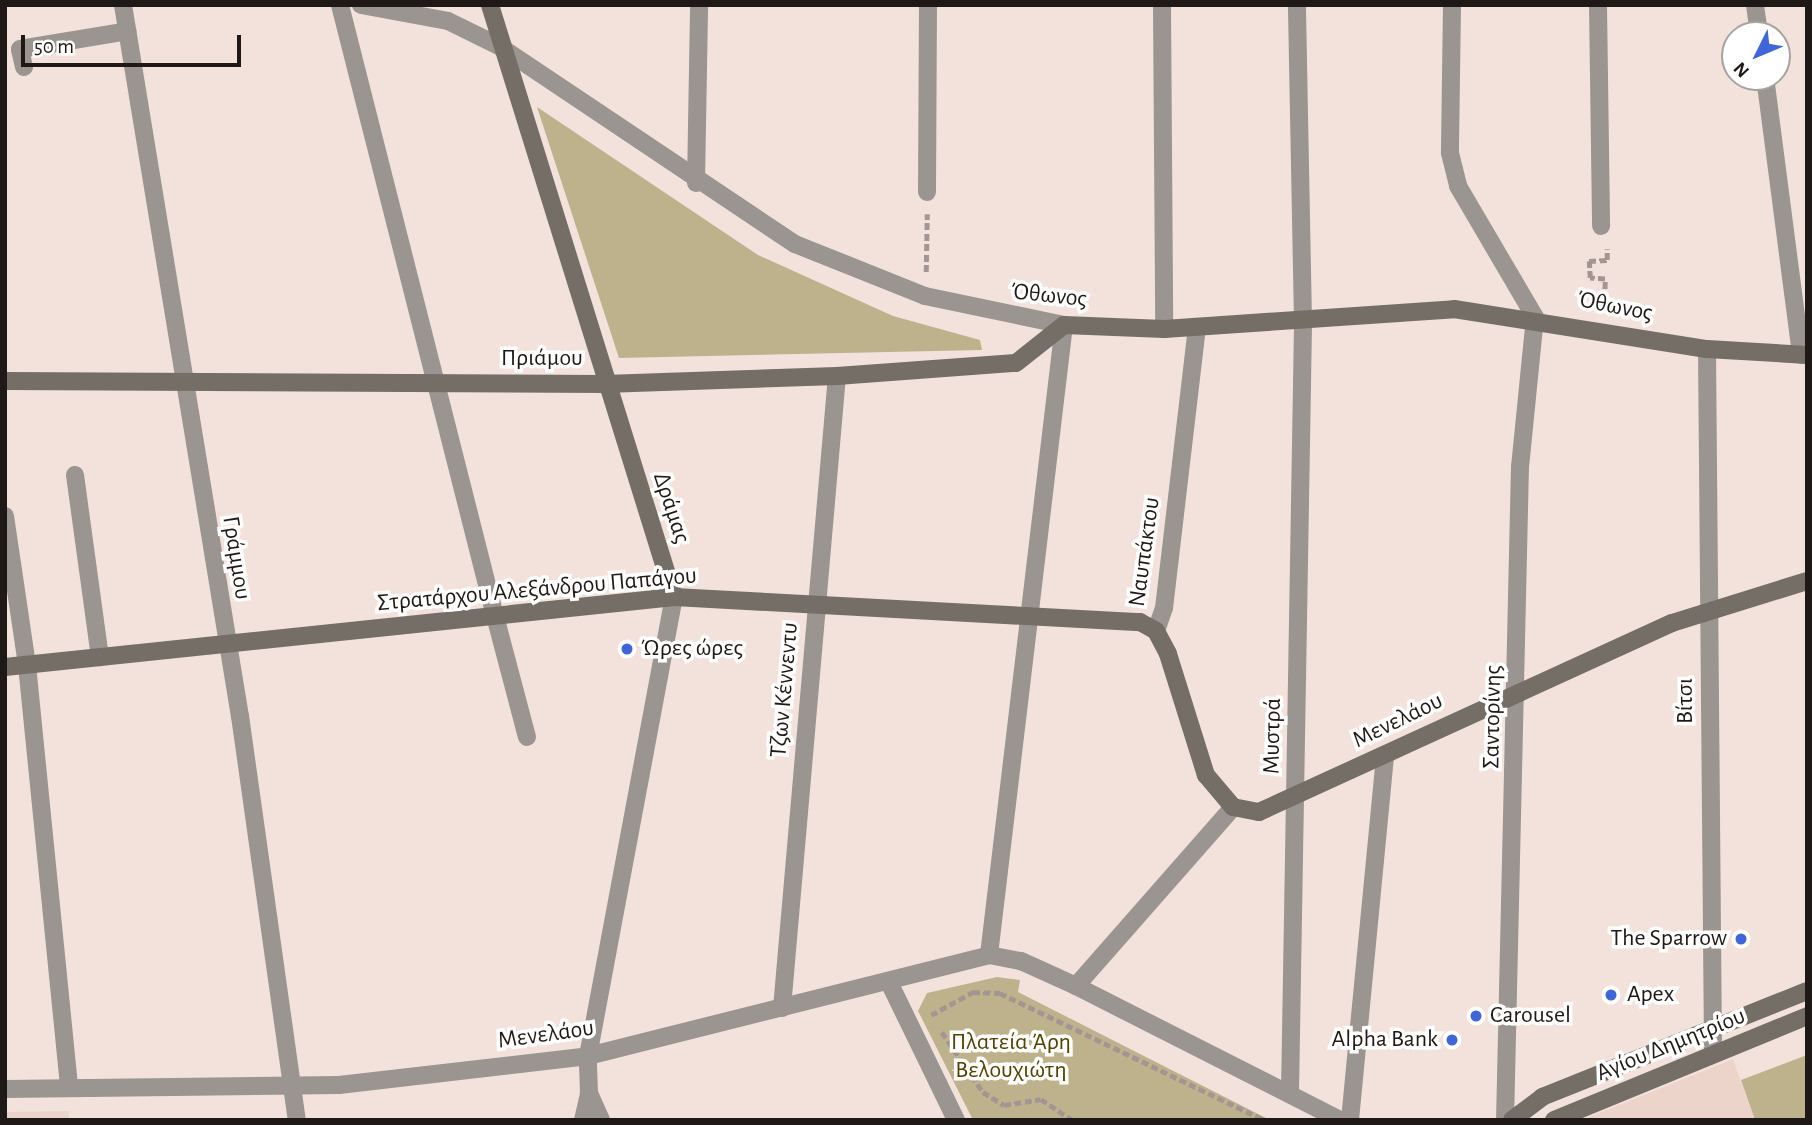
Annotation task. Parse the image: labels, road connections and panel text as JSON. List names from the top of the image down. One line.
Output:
{"streets":{"street":["Όθωνος","Πριάμου","Δράμας","Ναυπάκτου","Γράμμου","Στρατάρχου Αλεξάνδρου Παπάγου","Τζων Κέννεντυ","Βίτσι","Σαντορίνης","Μενελάου","Μυστρά","Αγίου Δημητρίου"]},"crossings":[["Όθωνος","Πριάμου"],["Όθωνος","Δράμας"],["Όθωνος","Ναυπάκτου"],["Όθωνος","Βίτσι"],["Όθωνος","Σαντορίνης"],["Όθωνος","Μυστρά"],["Πριάμου","Δράμας"],["Πριάμου","Γράμμου"],["Πριάμου","Τζων Κέννεντυ"],["Δράμας","Στρατάρχου Αλεξάνδρου Παπάγου"],["Δράμας","Μενελάου"],["Ναυπάκτου","Στρατάρχου Αλεξάνδρου Παπάγου"],["Ναυπάκτου","Μενελάου"],["Γράμμου","Στρατάρχου Αλεξάνδρου Παπάγου"],["Γράμμου","Μενελάου"],["Στρατάρχου Αλεξάνδρου Παπάγου","Τζων Κέννεντυ"],["Τζων Κέννεντυ","Μενελάου"],["Βίτσι","Μενελάου"],["Βίτσι","Αγίου Δημητρίου"],["Σαντορίνης","Μενελάου"],["Μενελάου","Μυστρά"]],"parks":["Πλατεία Άρη Βελουχιώτη"],"places":["Ώρες ώρες","The Sparrow","Apex","Carousel","Alpha Bank"],"scale_bar":"50 m","north":"bottom left"}
